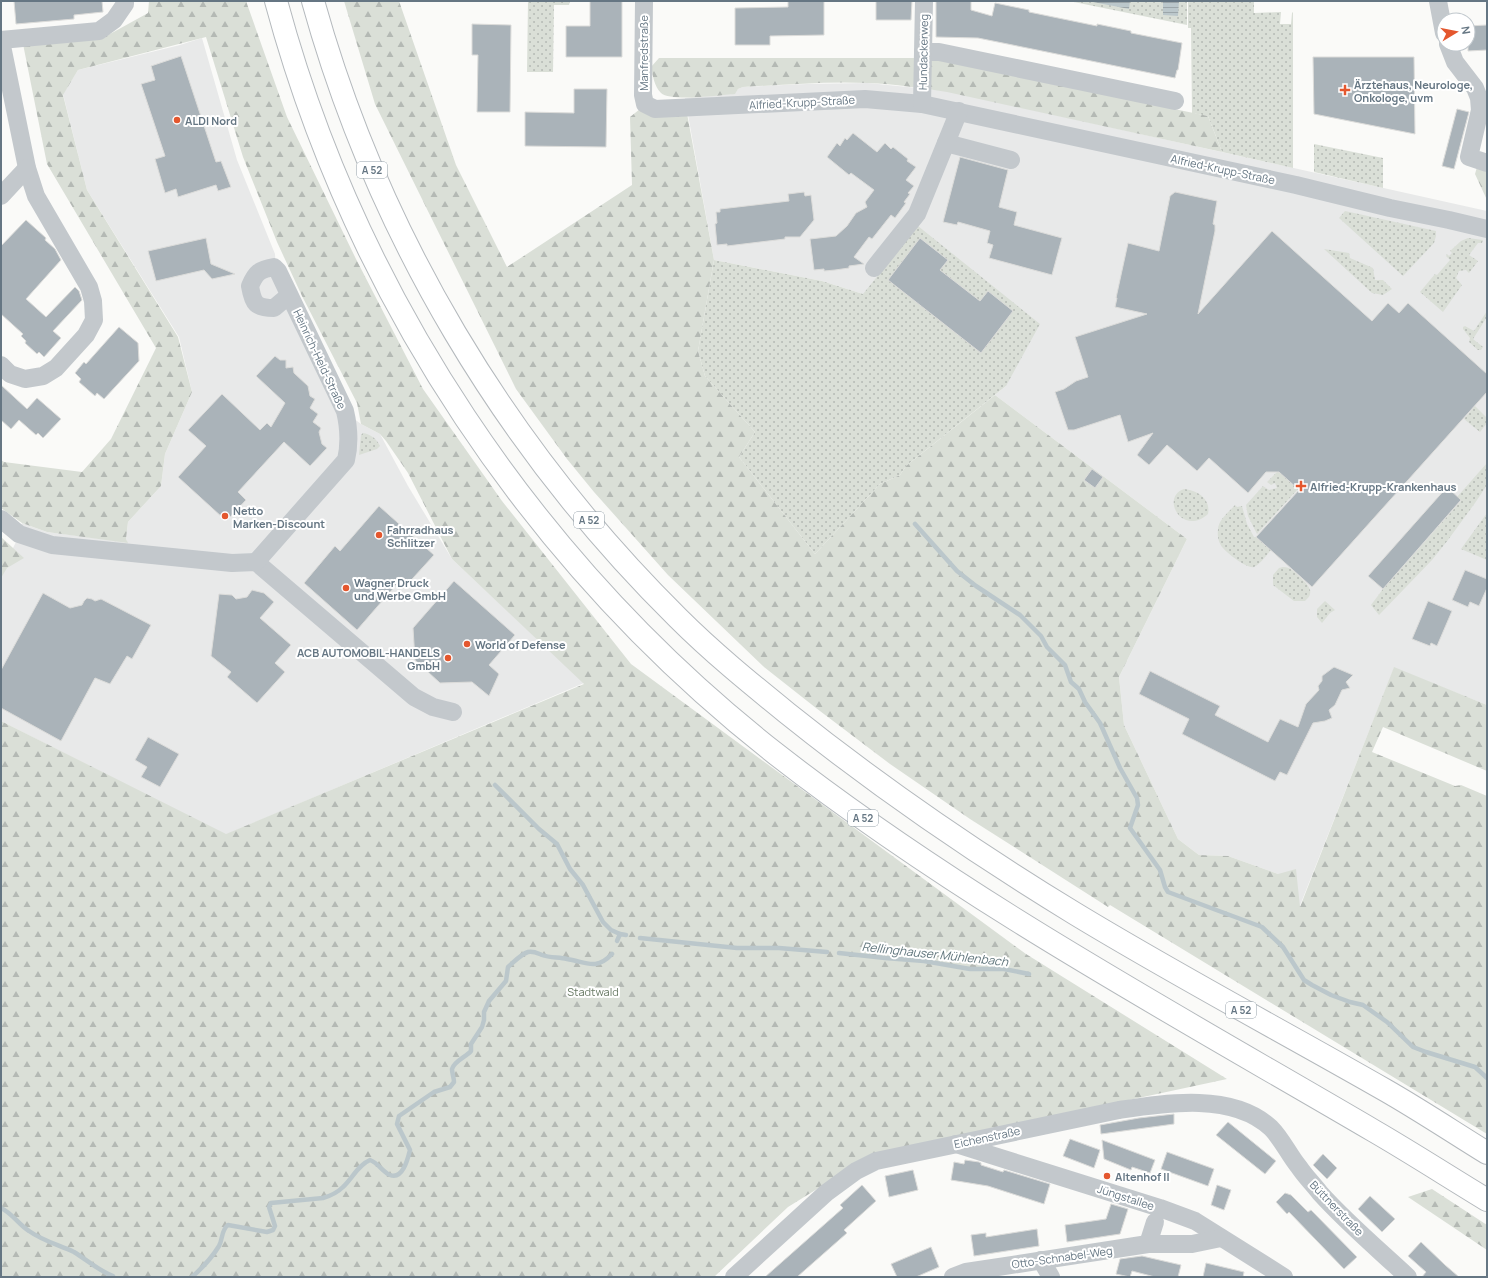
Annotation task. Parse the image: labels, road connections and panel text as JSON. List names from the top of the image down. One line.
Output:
{"streets":{"highway":["A 52"],"street":["Hundackerweg","Manfredstraße","Alfried-Krupp-Straße","Heinrich-Held-Straße","Eichenstraße","Jüngstallee","Büttnerstraße","Otto-Schnabel-Weg"]},"crossings":[["Hundackerweg","Alfried-Krupp-Straße"],["Manfredstraße","Alfried-Krupp-Straße"],["Eichenstraße","Jüngstallee"],["Eichenstraße","Büttnerstraße"],["Jüngstallee","Otto-Schnabel-Weg"]],"water":["Rellinghauser Mühlenbach"],"parks":["Stadtwald"],"places":{"health":["Ärztehaus, Neurologe, Onkologe, uvm","Alfried-Krupp-Krankenhaus"],"other":["ALDI Nord","Netto Marken-Discount","Fahrradhaus Schlitzer","Wagner Druck und Werbe GmbH","World of Defense","ACB AUTOMOBIL-HANDELS GmbH","Altenhof II"]},"north":"right"}
